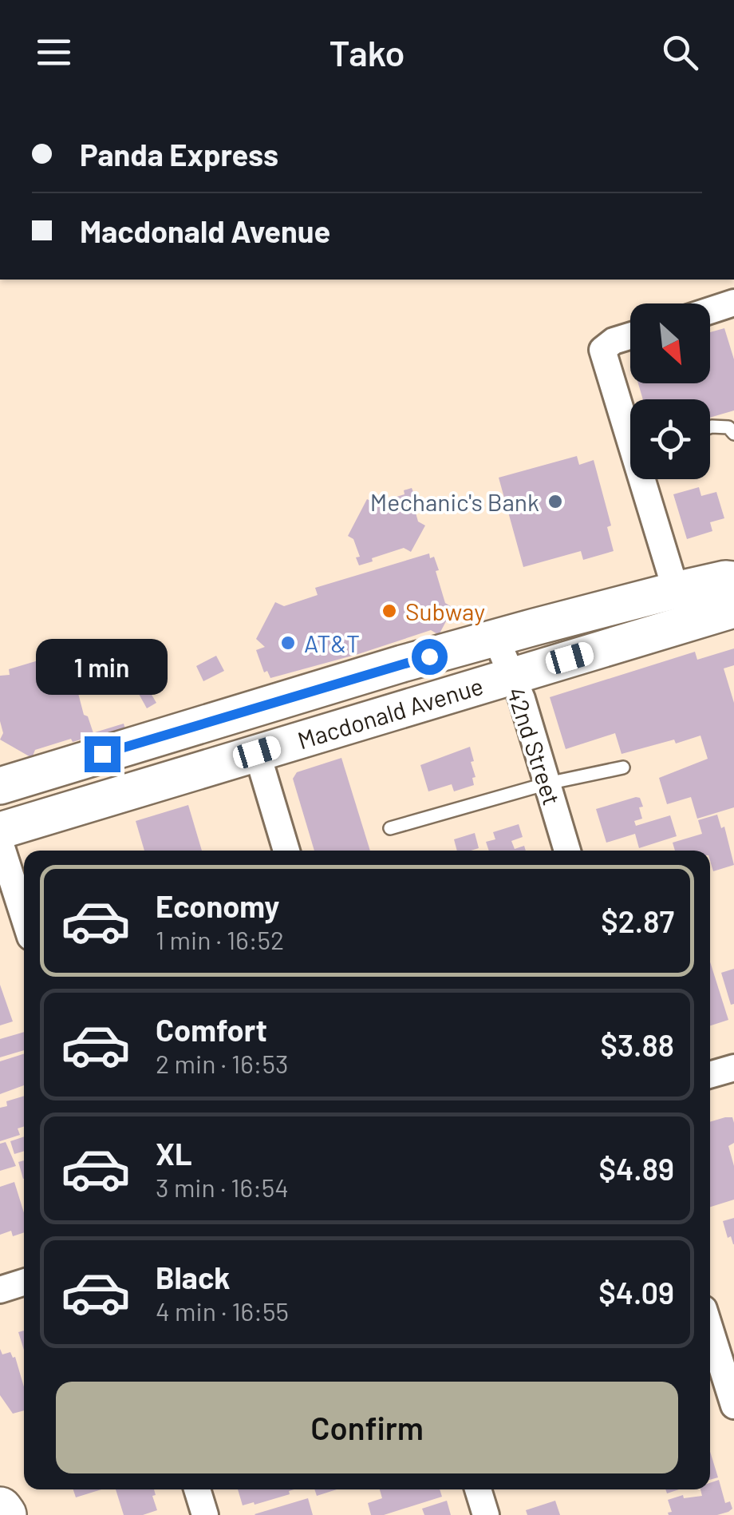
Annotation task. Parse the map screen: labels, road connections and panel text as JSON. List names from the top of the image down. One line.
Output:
{"streets":{"street":["Macdonald Avenue","42nd Street"]},"crossings":[["Macdonald Avenue","42nd Street"]],"places":["Mechanic's Bank","Subway","AT&T"],"north":"bottom right","page":{"header":"Tako","banner":["Panda Express","Macdonald Avenue"],"bubble":"1 min","list":[{"name":"Economy","note":"1 min · 16:52","value":"$2.87"},{"name":"Comfort","note":"2 min · 16:53","value":"$3.88"},{"name":"XL","note":"3 min · 16:54","value":"$4.89"},{"name":"Black","note":"4 min · 16:55","value":"$4.09"}],"buttons":"Confirm"}}
